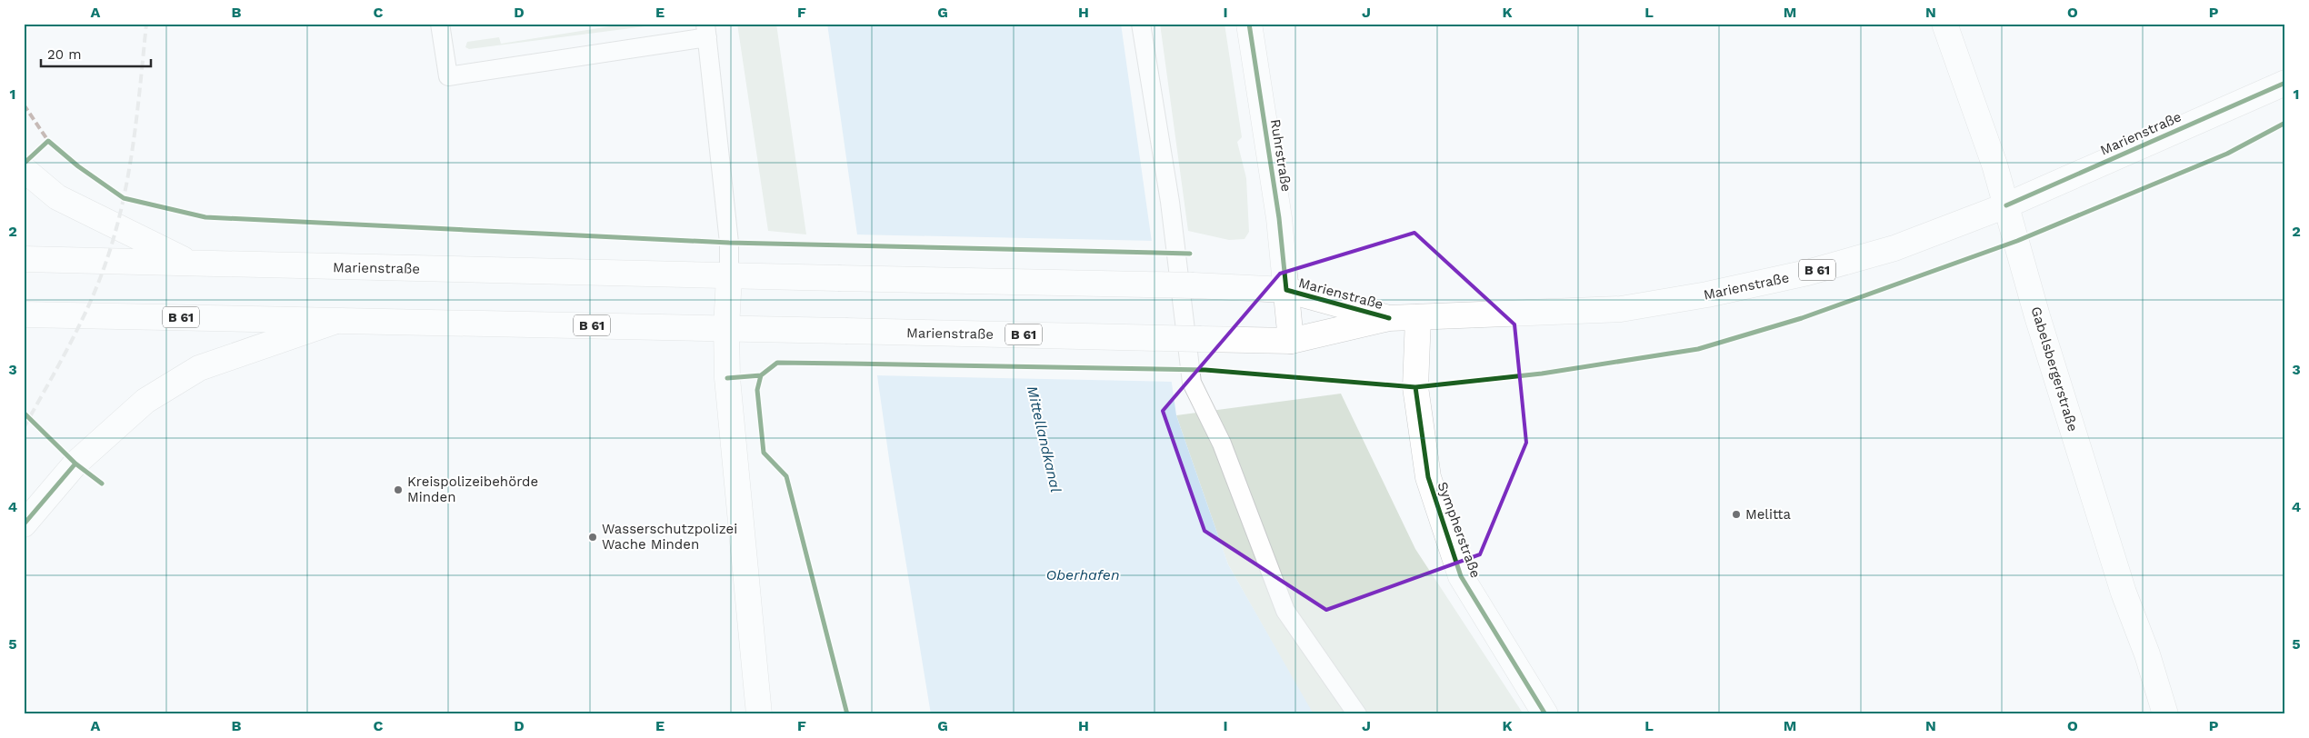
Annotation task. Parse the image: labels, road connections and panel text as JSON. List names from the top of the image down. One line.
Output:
{"streets":{"main road":["Marienstraße","Ruhrstraße","B 61","Gabelsbergerstraße","Sympherstraße"]},"crossings":[["Marienstraße","Ruhrstraße"],["Marienstraße","B 61"],["Marienstraße","Gabelsbergerstraße"],["Marienstraße","Sympherstraße"]],"water":["Mittellandkanal","Oberhafen"],"places":["Kreispolizeibehörde Minden","Melitta","Wasserschutzpolizei Wache Minden"],"scale_bar":"20 m","grid":{"columns":["A","B","C","D","E","F","G","H","I","J","K","L","M","N","O","P"],"rows":["1","2","3","4","5"]}}
